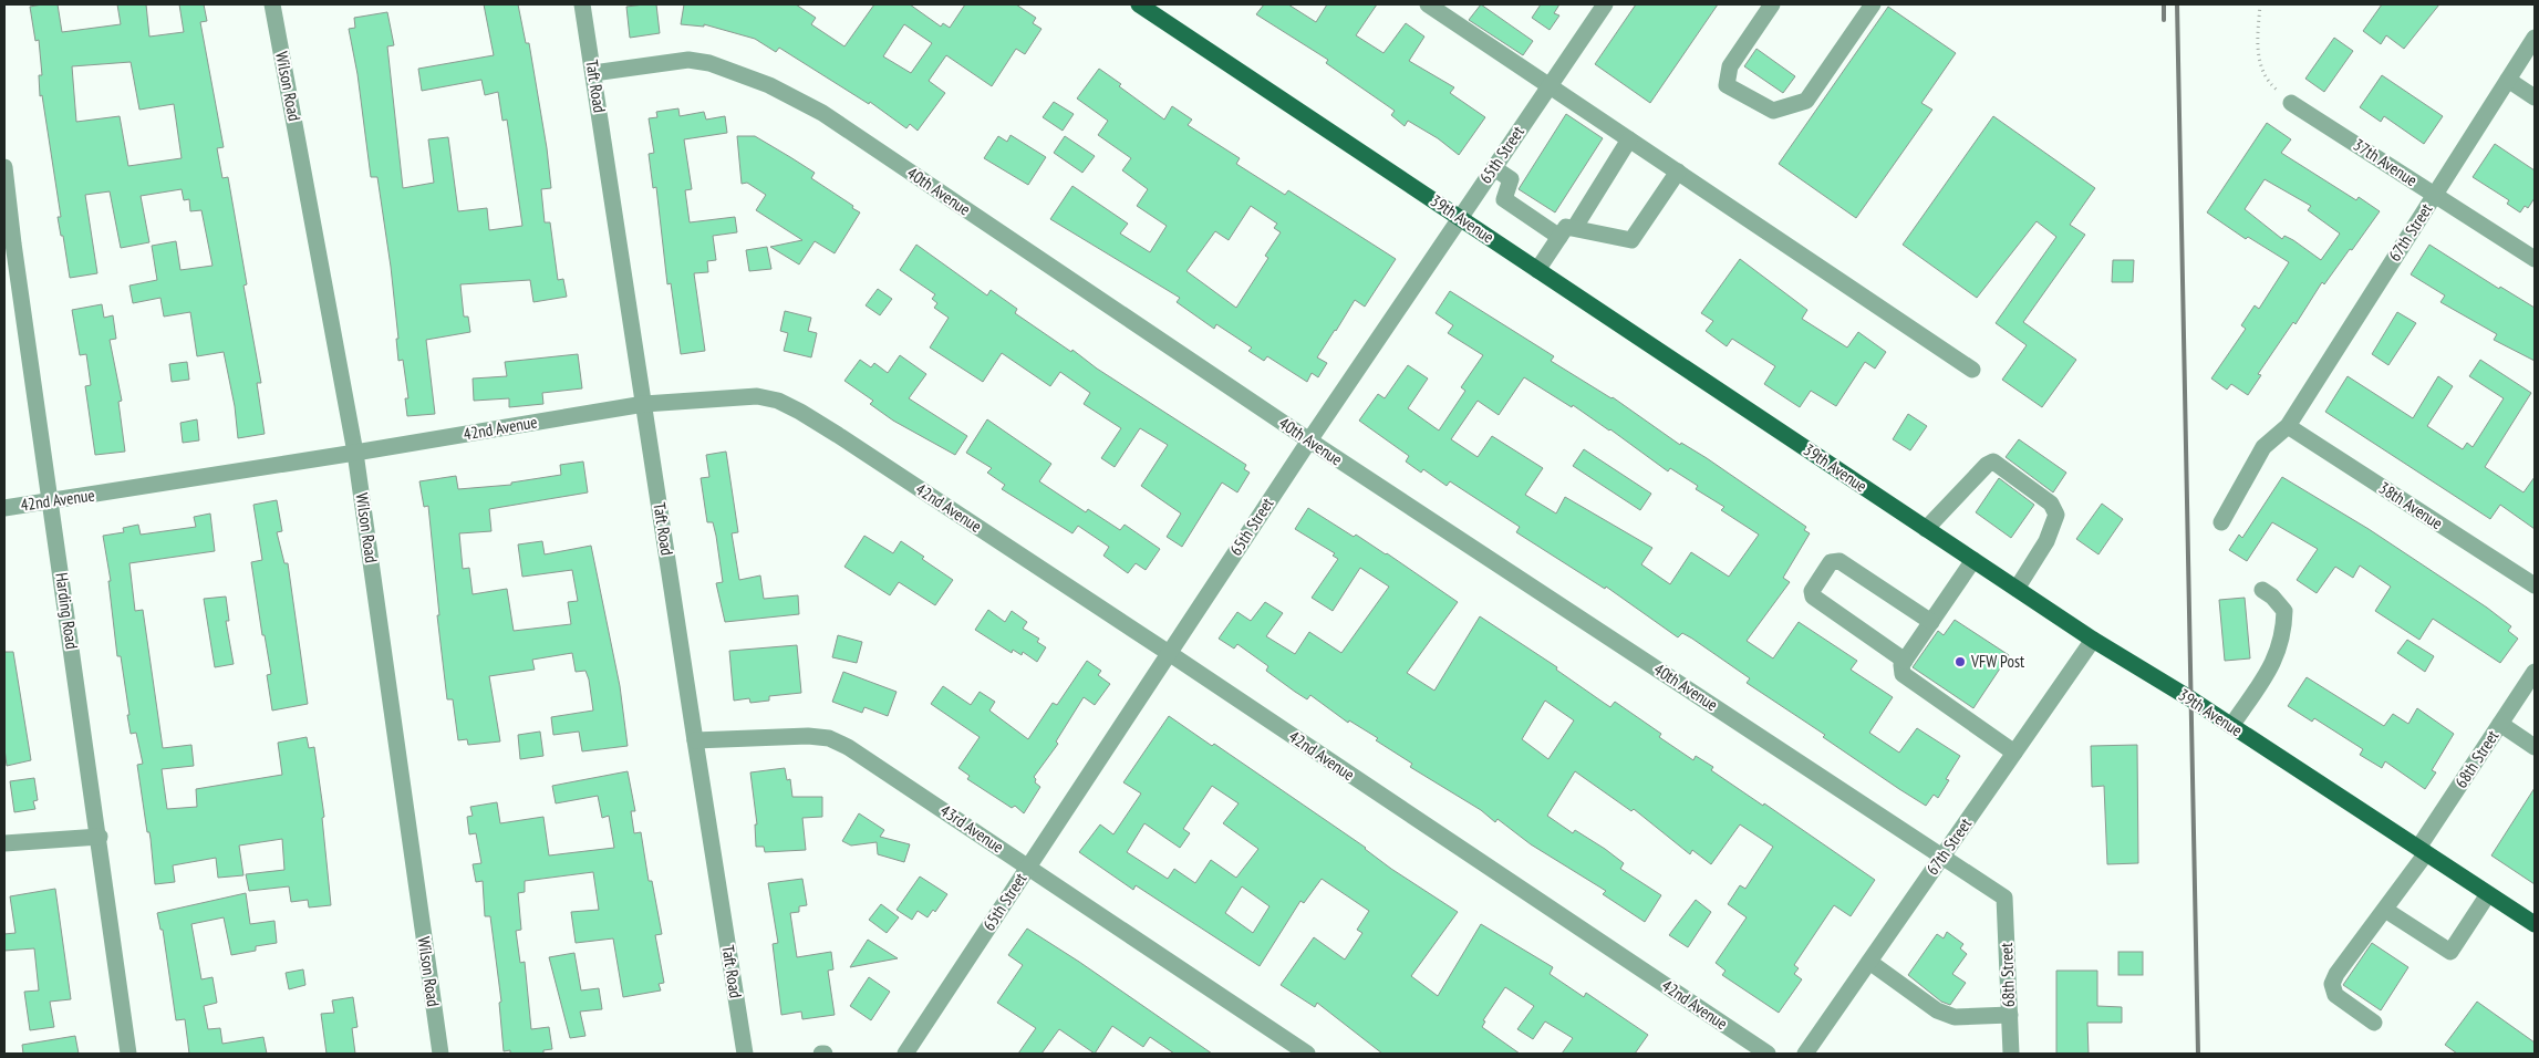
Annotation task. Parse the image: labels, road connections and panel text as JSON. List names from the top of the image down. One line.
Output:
{"streets":{"main road":["39th Avenue"],"street":["Wilson Road","Taft Road","65th Street","37th Avenue","40th Avenue","67th Street","42nd Avenue","38th Avenue","Harding Road","68th Street","43rd Avenue"]},"crossings":[["Wilson Road","42nd Avenue"],["Taft Road","40th Avenue"],["Taft Road","42nd Avenue"],["Taft Road","43rd Avenue"],["65th Street","40th Avenue"],["65th Street","39th Avenue"],["65th Street","42nd Avenue"],["65th Street","43rd Avenue"],["37th Avenue","67th Street"],["40th Avenue","67th Street"],["40th Avenue","68th Street"],["39th Avenue","67th Street"],["39th Avenue","68th Street"],["67th Street","38th Avenue"],["42nd Avenue","Harding Road"]],"places":["VFW Post"]}
